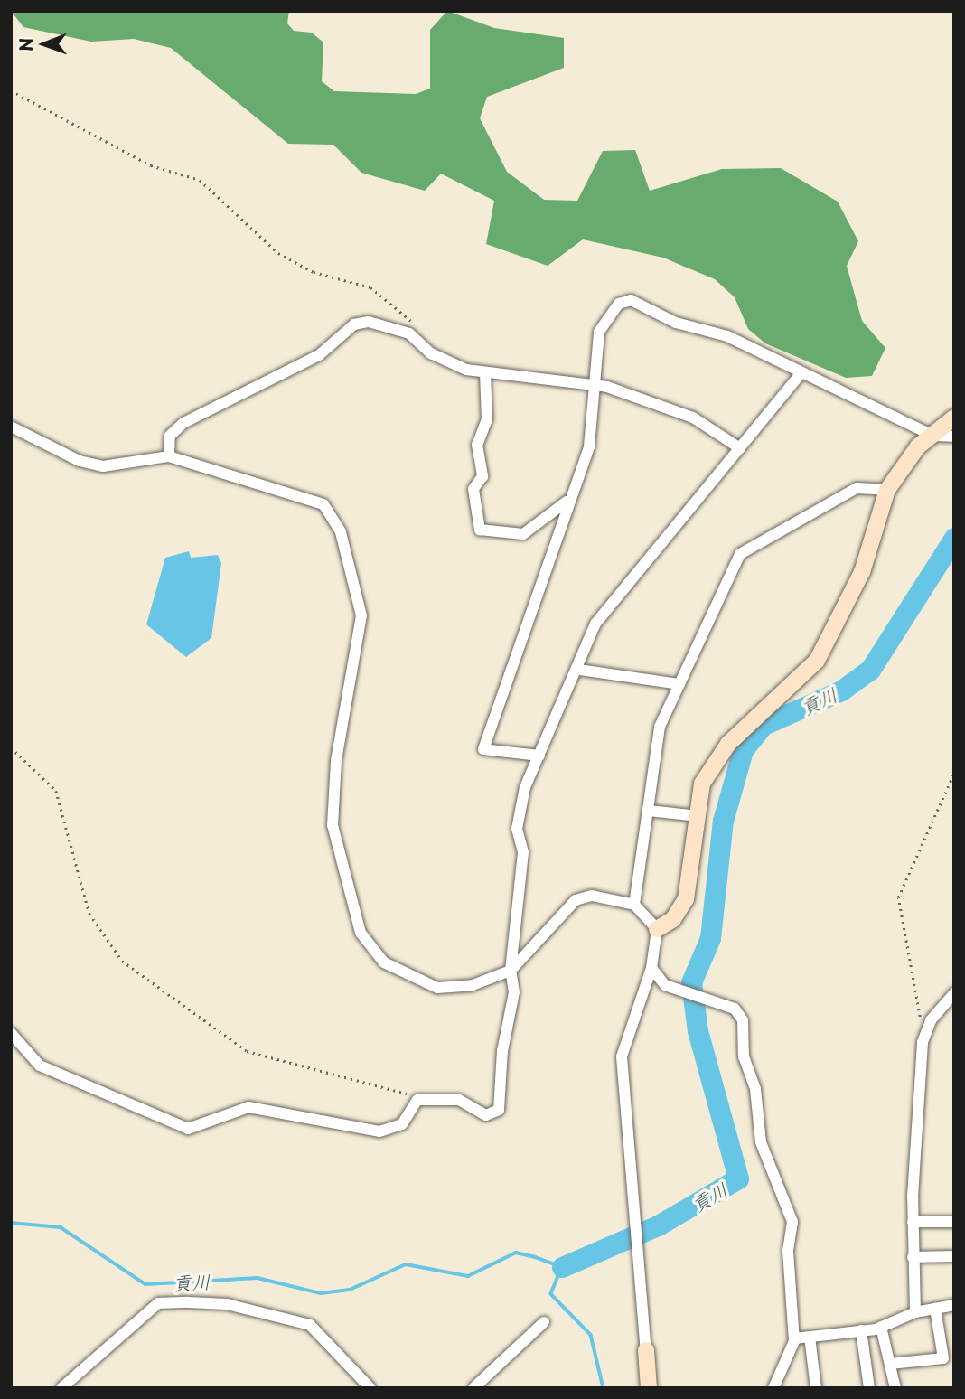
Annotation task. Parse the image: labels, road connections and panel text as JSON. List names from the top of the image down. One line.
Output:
{"water":["貢川"],"north":"left"}
